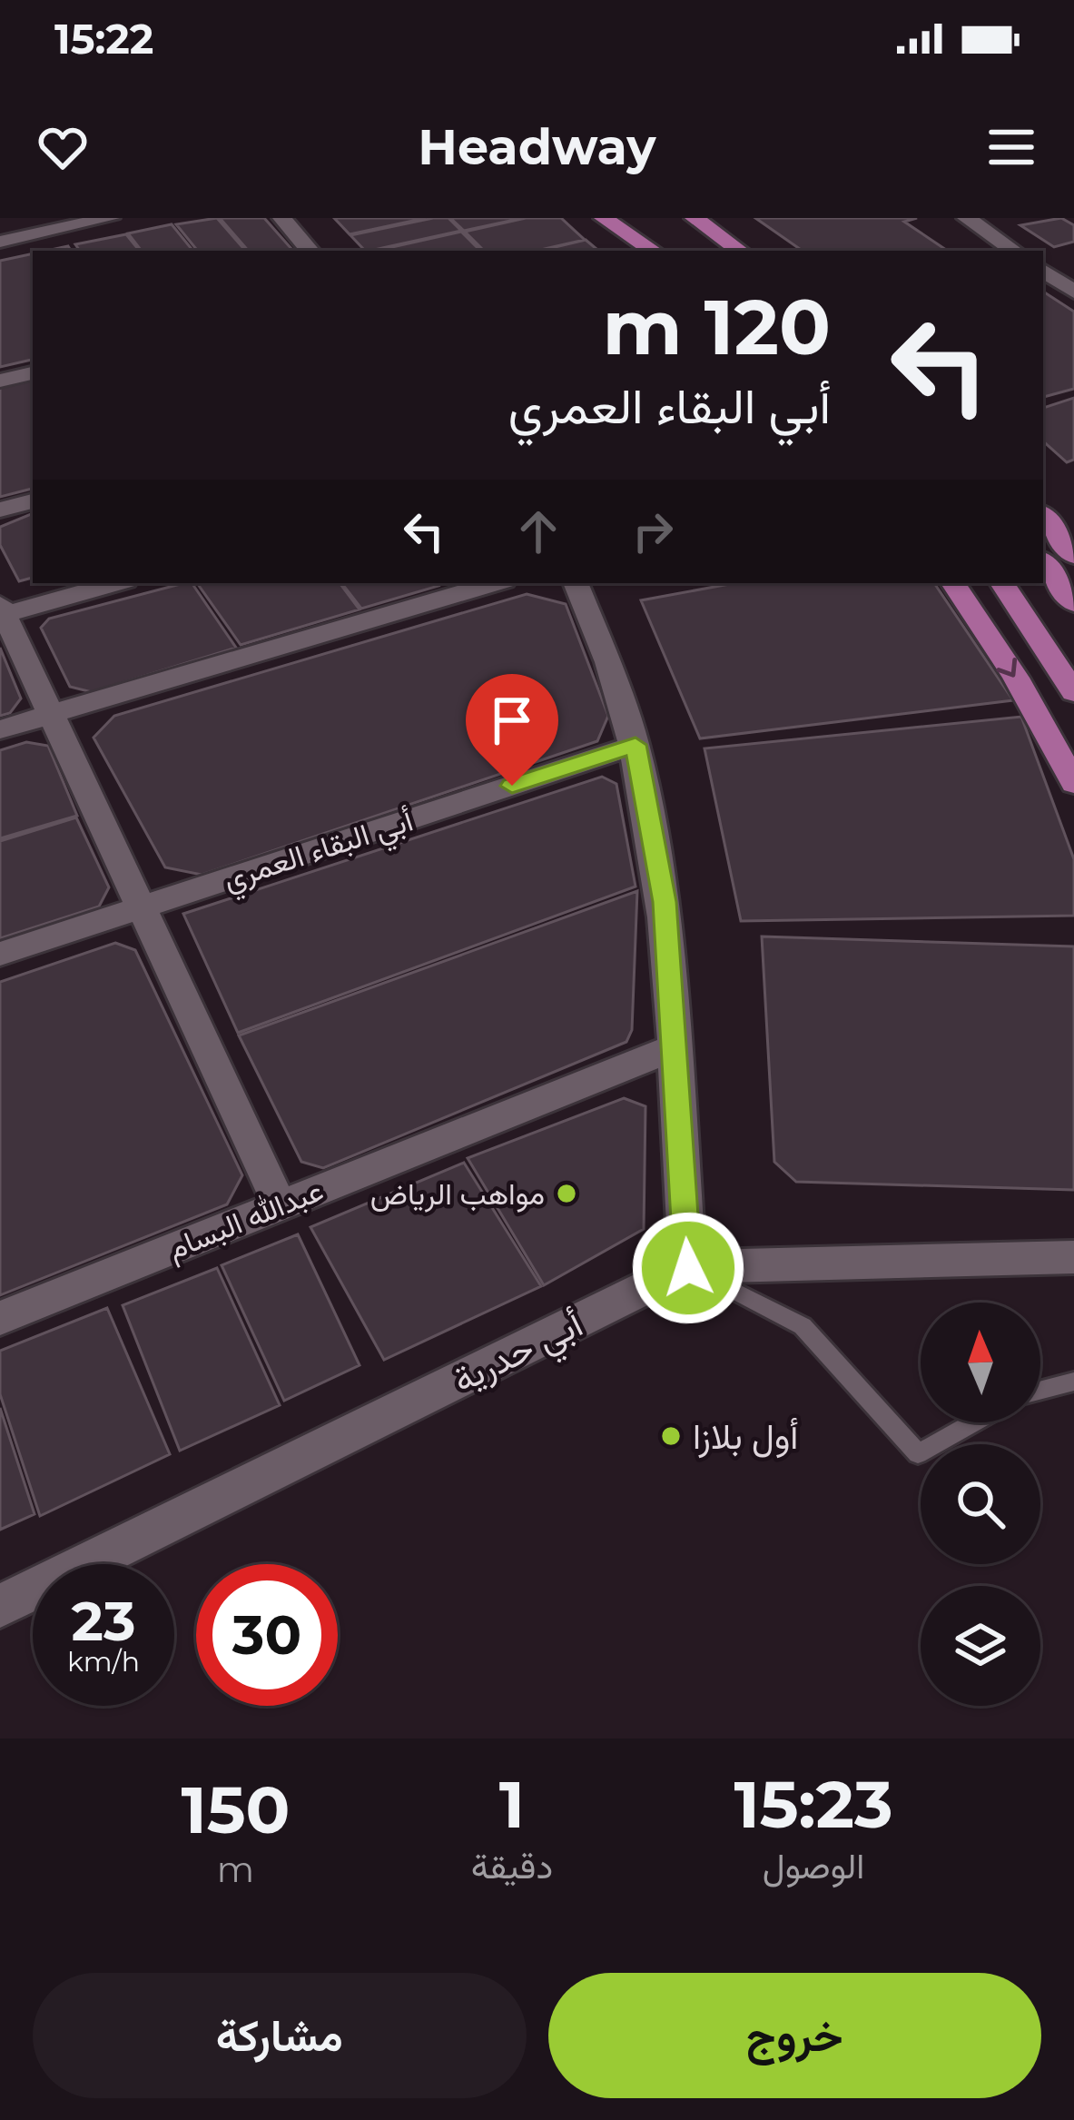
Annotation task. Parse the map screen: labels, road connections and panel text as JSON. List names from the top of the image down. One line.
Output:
{"streets":{"street":["أبي البقاء العمري","عبدالله البسام","أبي حدرية"]},"places":["مواهب الرياض","أول بلازا"],"north":"top","page":{"status":"15:22","header":"Headway","turn":["120 m","أبي البقاء العمري"],"speed":"23 km/h","limit":"30","eta":["15:23","الوصول","1","دقيقة","150","m"],"buttons":["خروج","مشاركة"]}}
